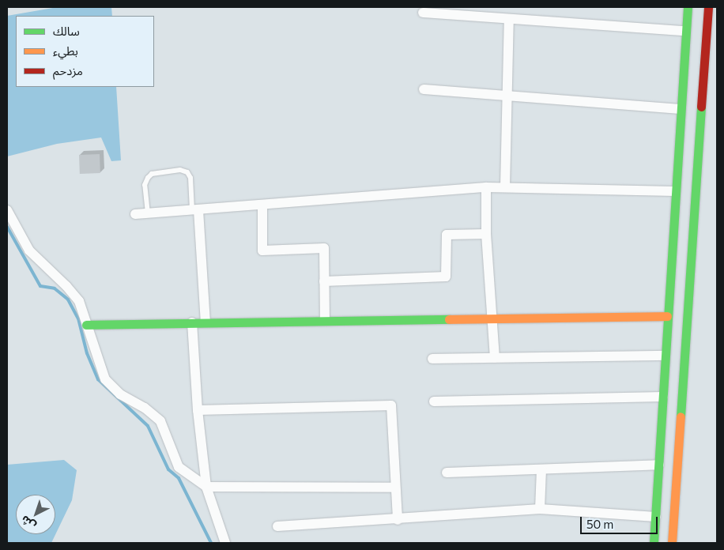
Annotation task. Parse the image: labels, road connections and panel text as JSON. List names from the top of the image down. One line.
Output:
{"legend":["سالك","بطيء","مزدحم"],"scale_bar":"50 m","north":"bottom left"}
